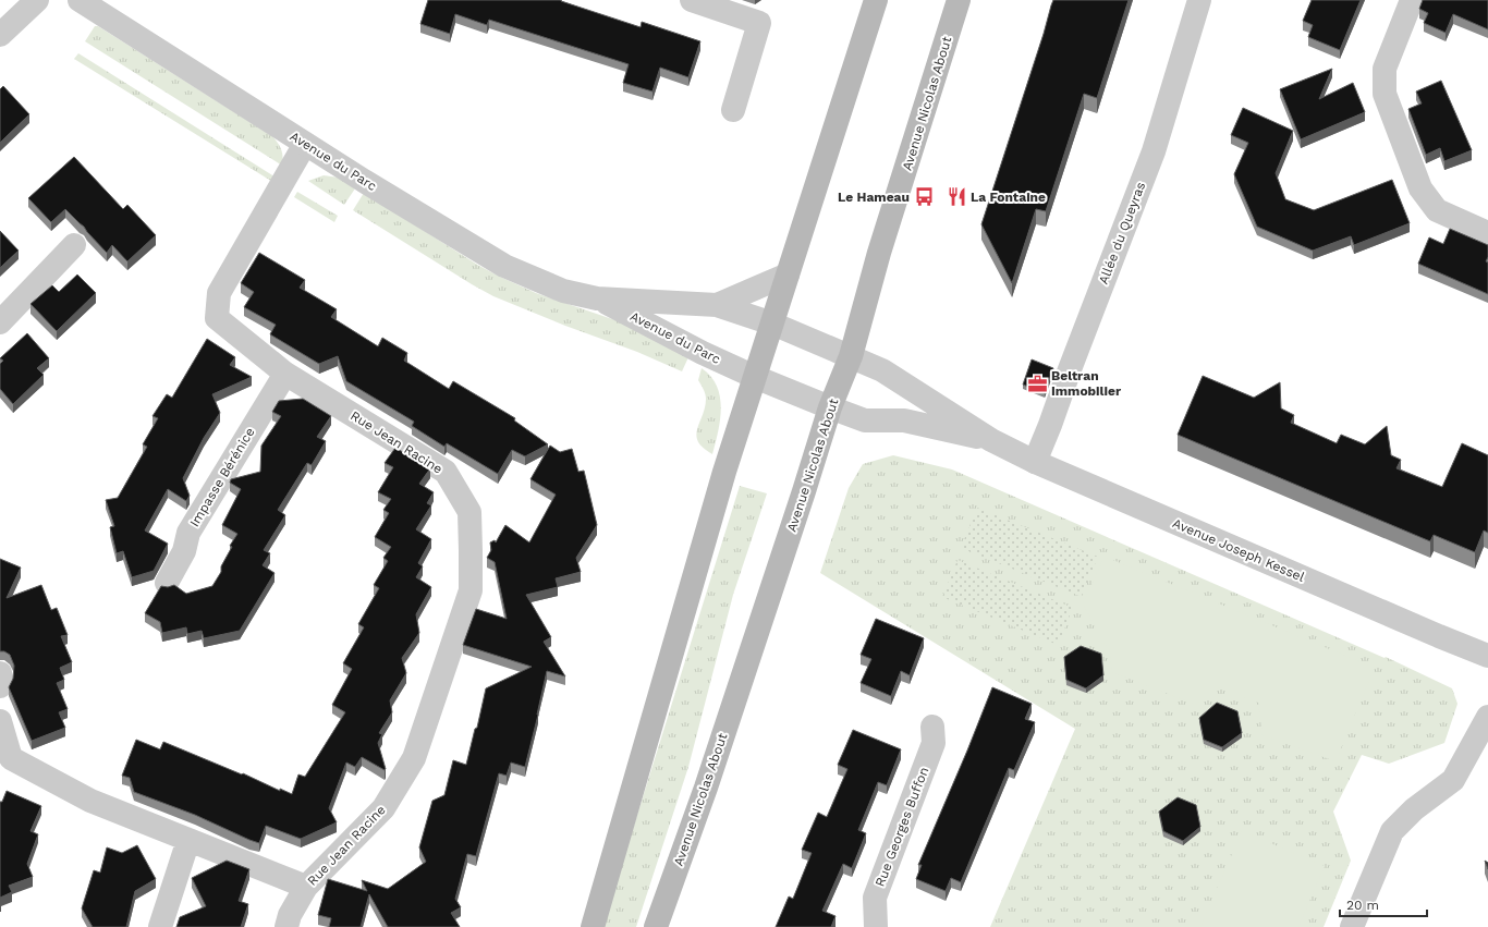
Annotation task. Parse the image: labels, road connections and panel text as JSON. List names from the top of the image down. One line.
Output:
{"streets":{"main road":["Avenue Nicolas About"],"street":["Avenue du Parc","Allée du Queyras","Rue Jean Racine","Impasse Bérénice","Avenue Joseph Kessel","Rue Georges Buffon"]},"crossings":[["Avenue Nicolas About","Avenue Joseph Kessel"],["Avenue du Parc","Rue Jean Racine"],["Avenue du Parc","Avenue Joseph Kessel"],["Allée du Queyras","Avenue Joseph Kessel"],["Rue Jean Racine","Impasse Bérénice"]],"places":{"bus stop":["Le Hameau"],"restaurant":["La Fontaine"],"office":["Beltran Immobilier"]},"scale_bar":"20 m"}
